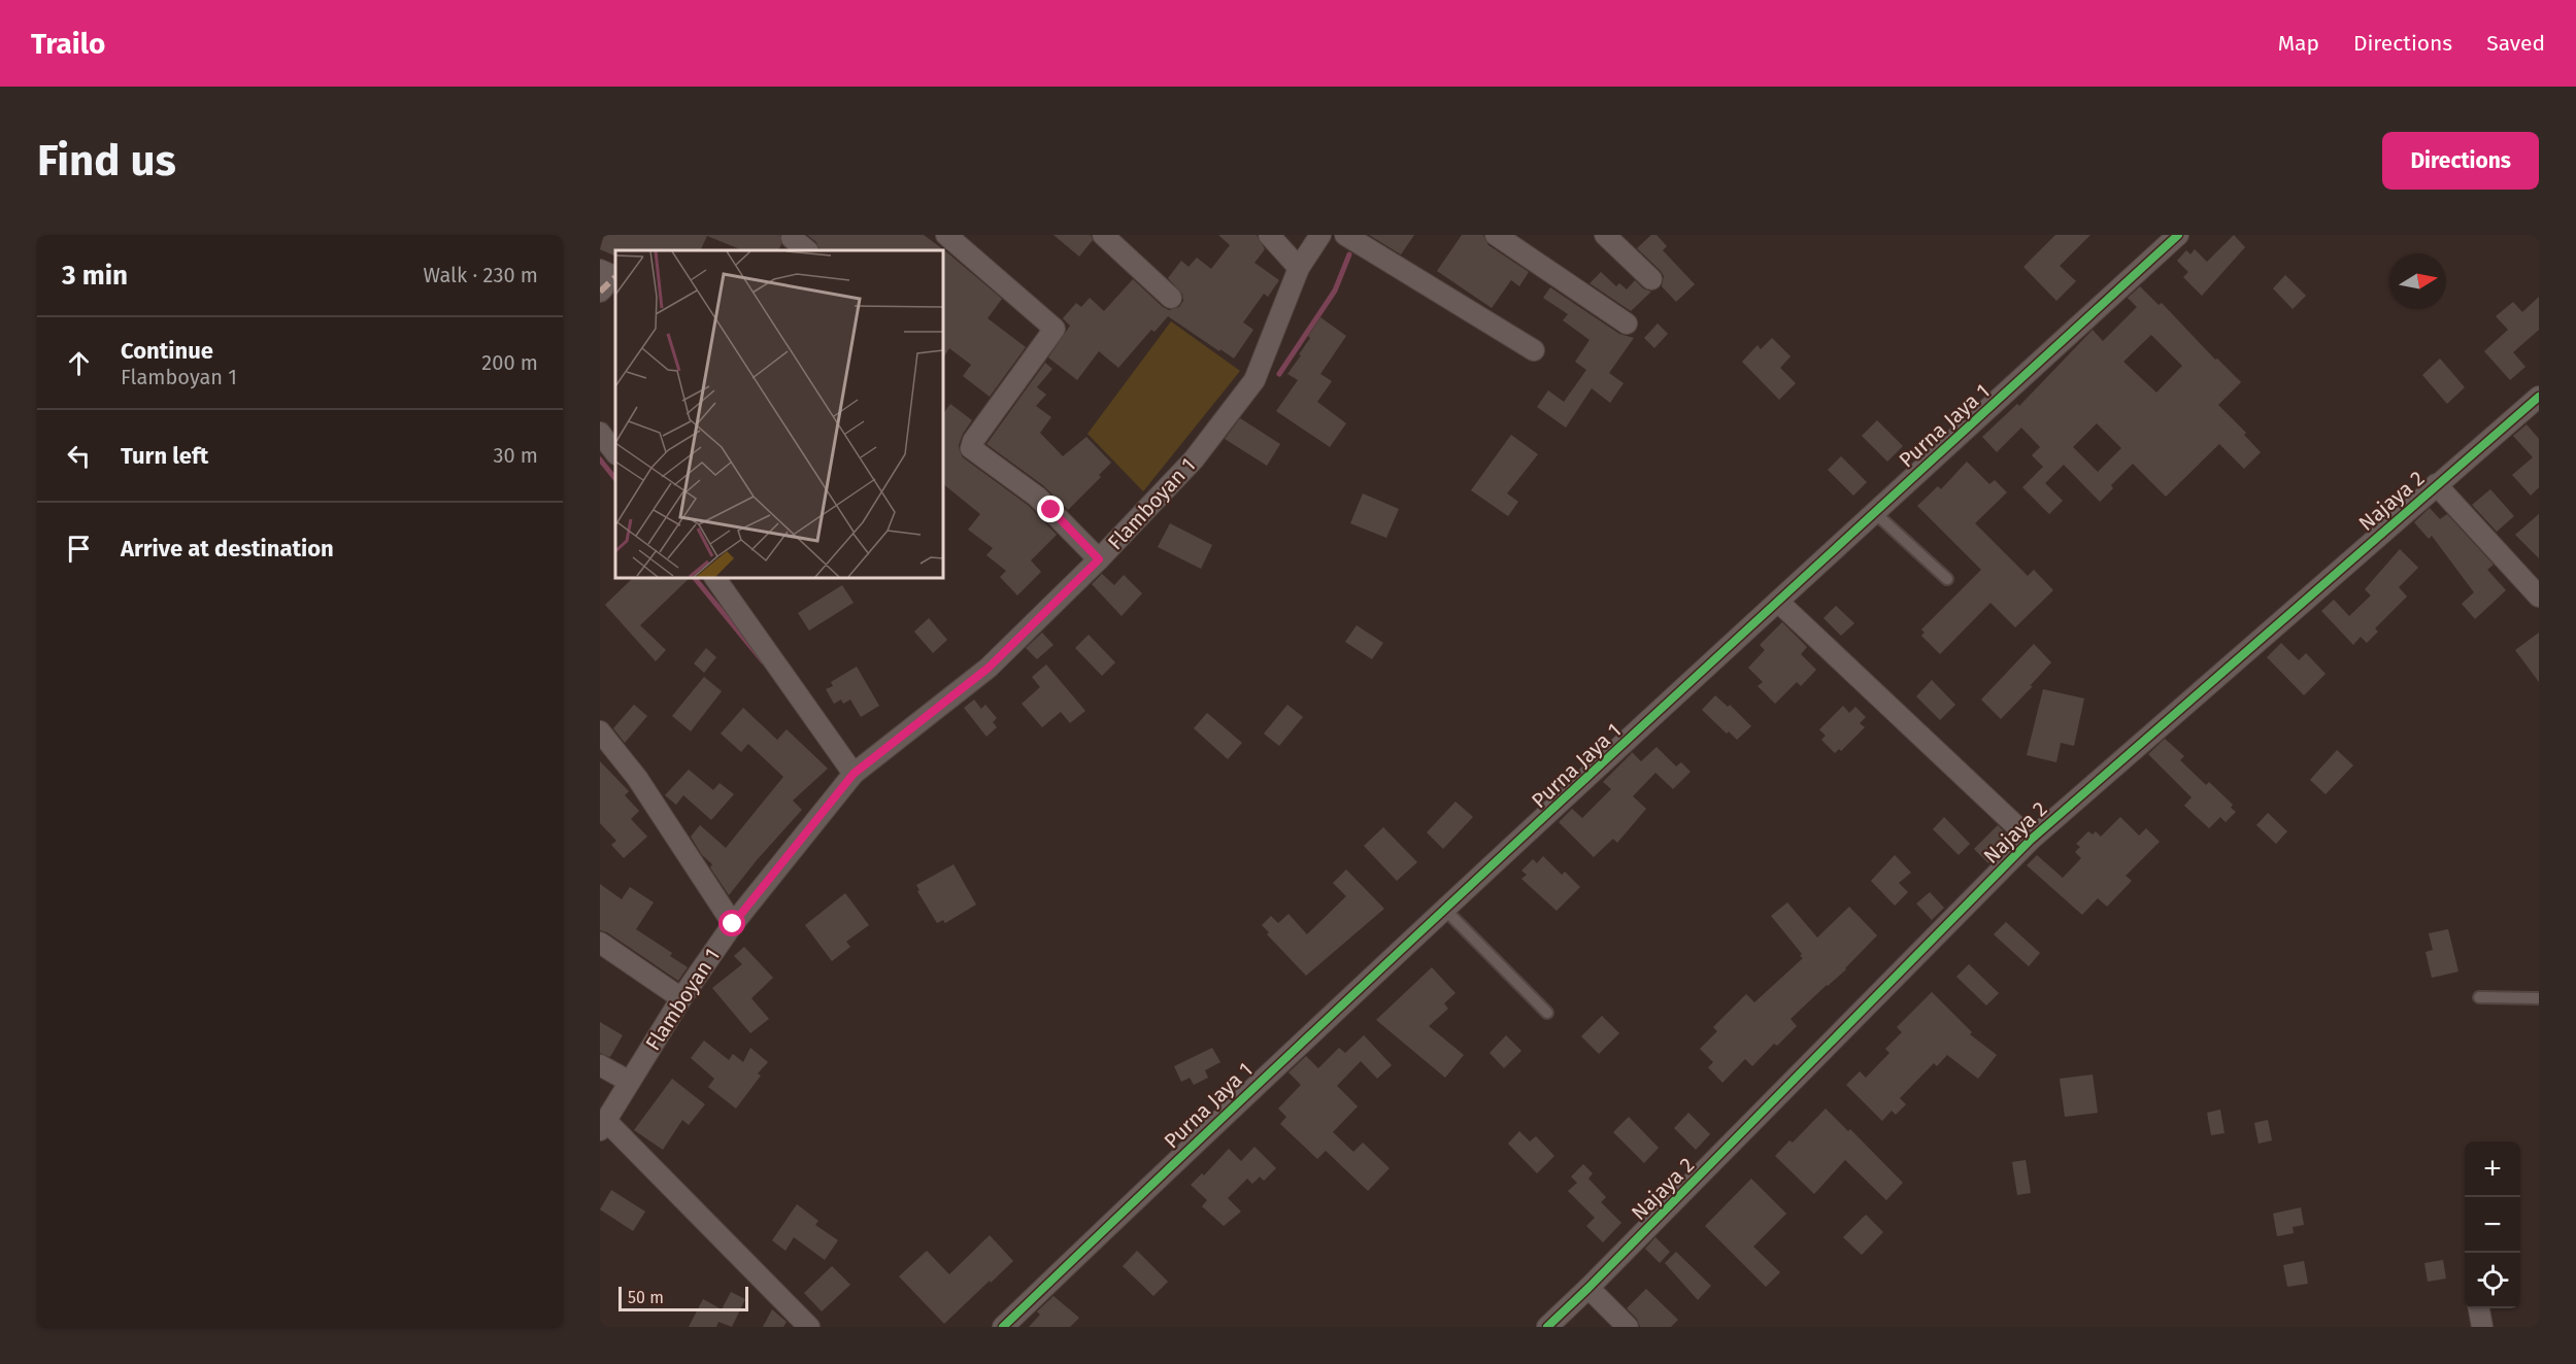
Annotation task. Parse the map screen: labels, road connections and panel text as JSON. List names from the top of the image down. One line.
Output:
{"streets":{"street":["Purna Jaya 1","Najaya 2","Flamboyan 1"]},"scale_bar":"50 m","north":"right","page":{"header":"Trailo","nav":["Map","Directions","Saved"],"buttons":"Directions","title":"Find us","heading":["3 min","Walk · 230 m"],"list":[["Continue","Flamboyan 1","200 m"],["Turn left","30 m"],"Arrive at destination"],"map_buttons":["+","−"],"scale":"50 m"}}
